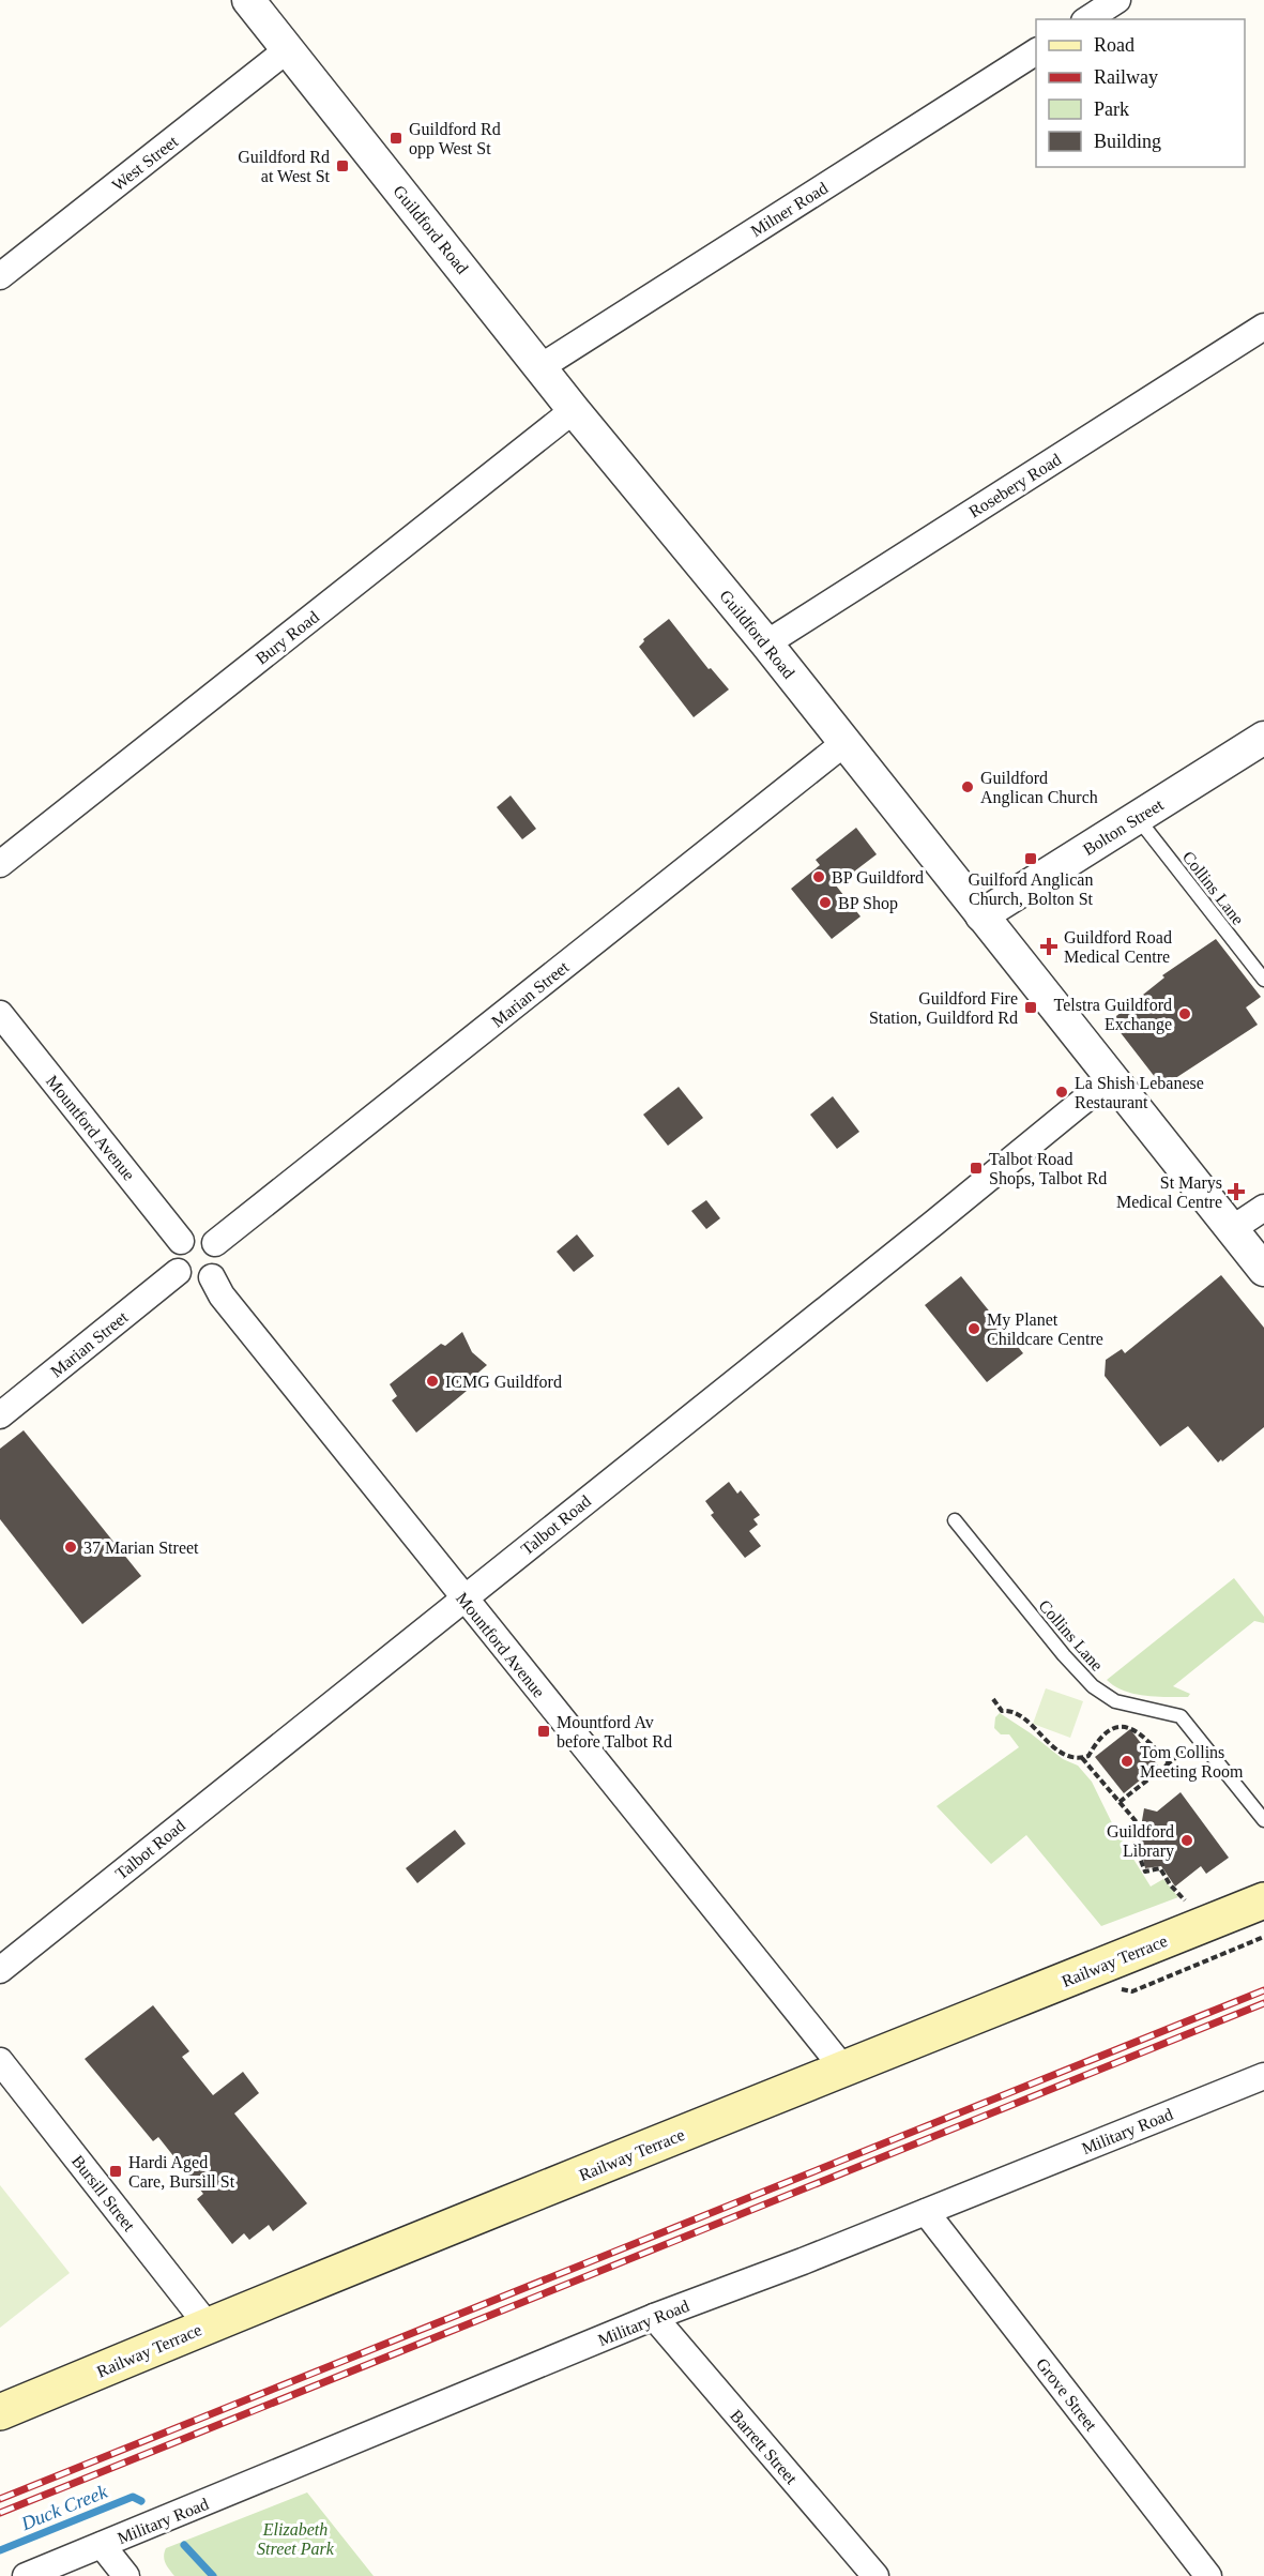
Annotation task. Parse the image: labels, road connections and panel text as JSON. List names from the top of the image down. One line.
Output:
{"streets":{"main road":["Railway Terrace"],"street":["West Street","Milner Road","Guildford Road","Rosebery Road","Bury Road","Bolton Street","Marian Street","Mountford Avenue","Talbot Road","Military Road","Bursill Street","Grove Street","Barrett Street"],"lane":["Collins Lane"]},"crossings":[["West Street","Guildford Road"],["Milner Road","Guildford Road"],["Guildford Road","Rosebery Road"],["Guildford Road","Bury Road"],["Guildford Road","Bolton Street"],["Guildford Road","Marian Street"],["Guildford Road","Talbot Road"],["Bolton Street","Collins Lane"],["Marian Street","Mountford Avenue"],["Mountford Avenue","Talbot Road"],["Mountford Avenue","Railway Terrace"],["Railway Terrace","Bursill Street"],["Military Road","Grove Street"],["Military Road","Barrett Street"]],"water":["Duck Creek"],"parks":["Elizabeth Street Park"],"places":{"transit":["Guildford Rd opp West St","Guildford Rd at West St","Guilford Anglican Church, Bolton St","Guildford Fire Station, Guildford Rd","Talbot Road Shops, Talbot Rd","Mountford Av before Talbot Rd","Hardi Aged Care, Bursill St"],"other":["Guildford Anglican Church","BP Guildford","BP Shop","Telstra Guildford Exchange","La Shish Lebanese Restaurant","My Planet Childcare Centre","ICMG Guildford","37 Marian Street","Tom Collins Meeting Room","Guildford Library"],"health":["Guildford Road Medical Centre","St Marys Medical Centre"]},"legend":["Road","Railway","Park","Building"]}
